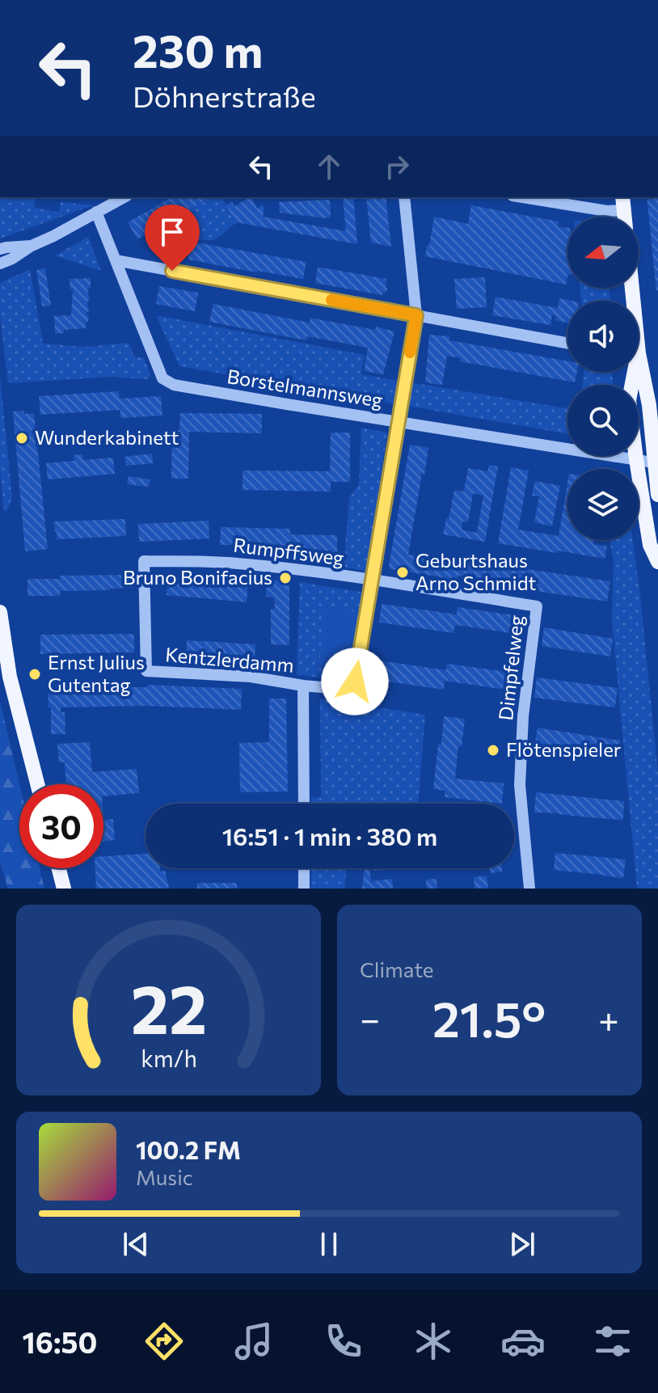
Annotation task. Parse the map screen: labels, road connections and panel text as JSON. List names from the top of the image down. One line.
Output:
{"streets":{"street":["Borstelmannsweg","Rumpffsweg","Kentzlerdamm","Dimpfelweg"]},"crossings":[["Rumpffsweg","Kentzlerdamm"],["Rumpffsweg","Dimpfelweg"]],"places":["Wunderkabinett","Geburtshaus Arno Schmidt","Bruno Bonifacius","Ernst Julius Gutentag","Flötenspieler"],"north":"left","page":{"turn":["230 m","Döhnerstraße"],"limit":"30","trip":"16:51 · 1 min · 380 m","tile":"Climate","heat":["−","21.5°","+"],"song":["100.2 FM","Music"],"tabs":"16:50","gauge":["22","km/h"]}}
